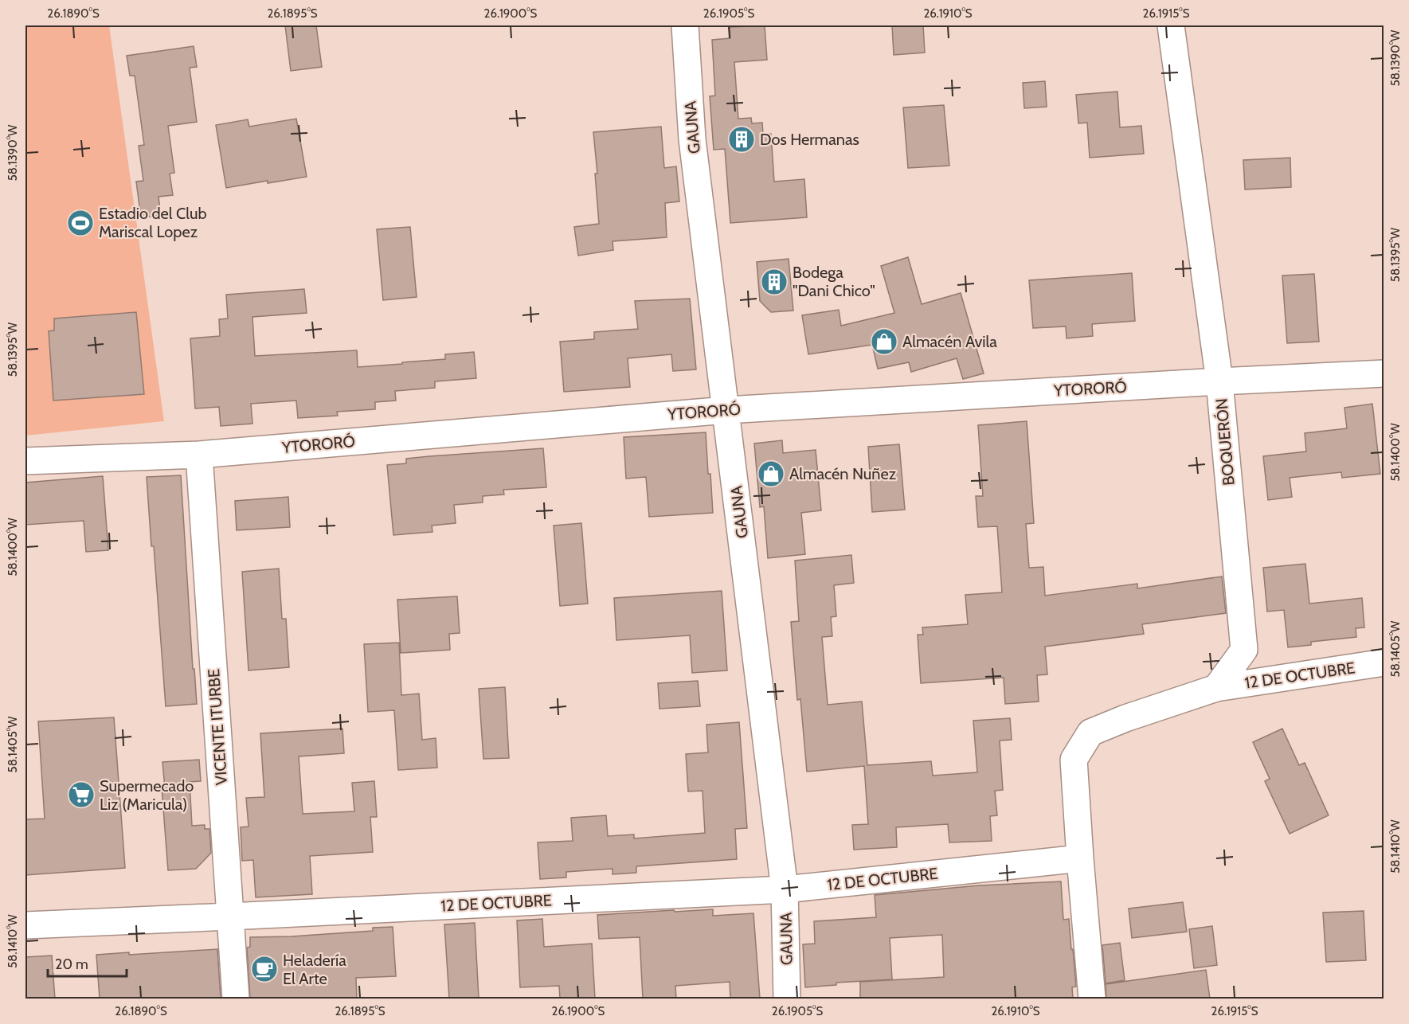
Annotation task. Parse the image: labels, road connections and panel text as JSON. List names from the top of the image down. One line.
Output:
{"streets":{"street":["GAUNA","YTORORÓ","BOQUERÓN","12 DE OCTUBRE","VICENTE ITURBE"]},"crossings":[["GAUNA","YTORORÓ"],["GAUNA","12 DE OCTUBRE"],["YTORORÓ","BOQUERÓN"],["YTORORÓ","VICENTE ITURBE"],["BOQUERÓN","12 DE OCTUBRE"],["12 DE OCTUBRE","VICENTE ITURBE"]],"places":{"building":["Dos Hermanas","Bodega \"Dani Chico\""],"sports":["Estadio del Club Mariscal Lopez"],"shop":["Almacén Avila","Almacén Nuñez"],"supermarket":["Supermecado Liz (Maricula)"],"cafe":["Heladería El Arte"]},"scale_bar":"20 m","coordinates":["26.1890°S","26.1895°S","26.1900°S","26.1905°S","26.1910°S","26.1915°S","58.1390°W","58.1395°W","58.1400°W","58.1405°W","58.1410°W"]}
